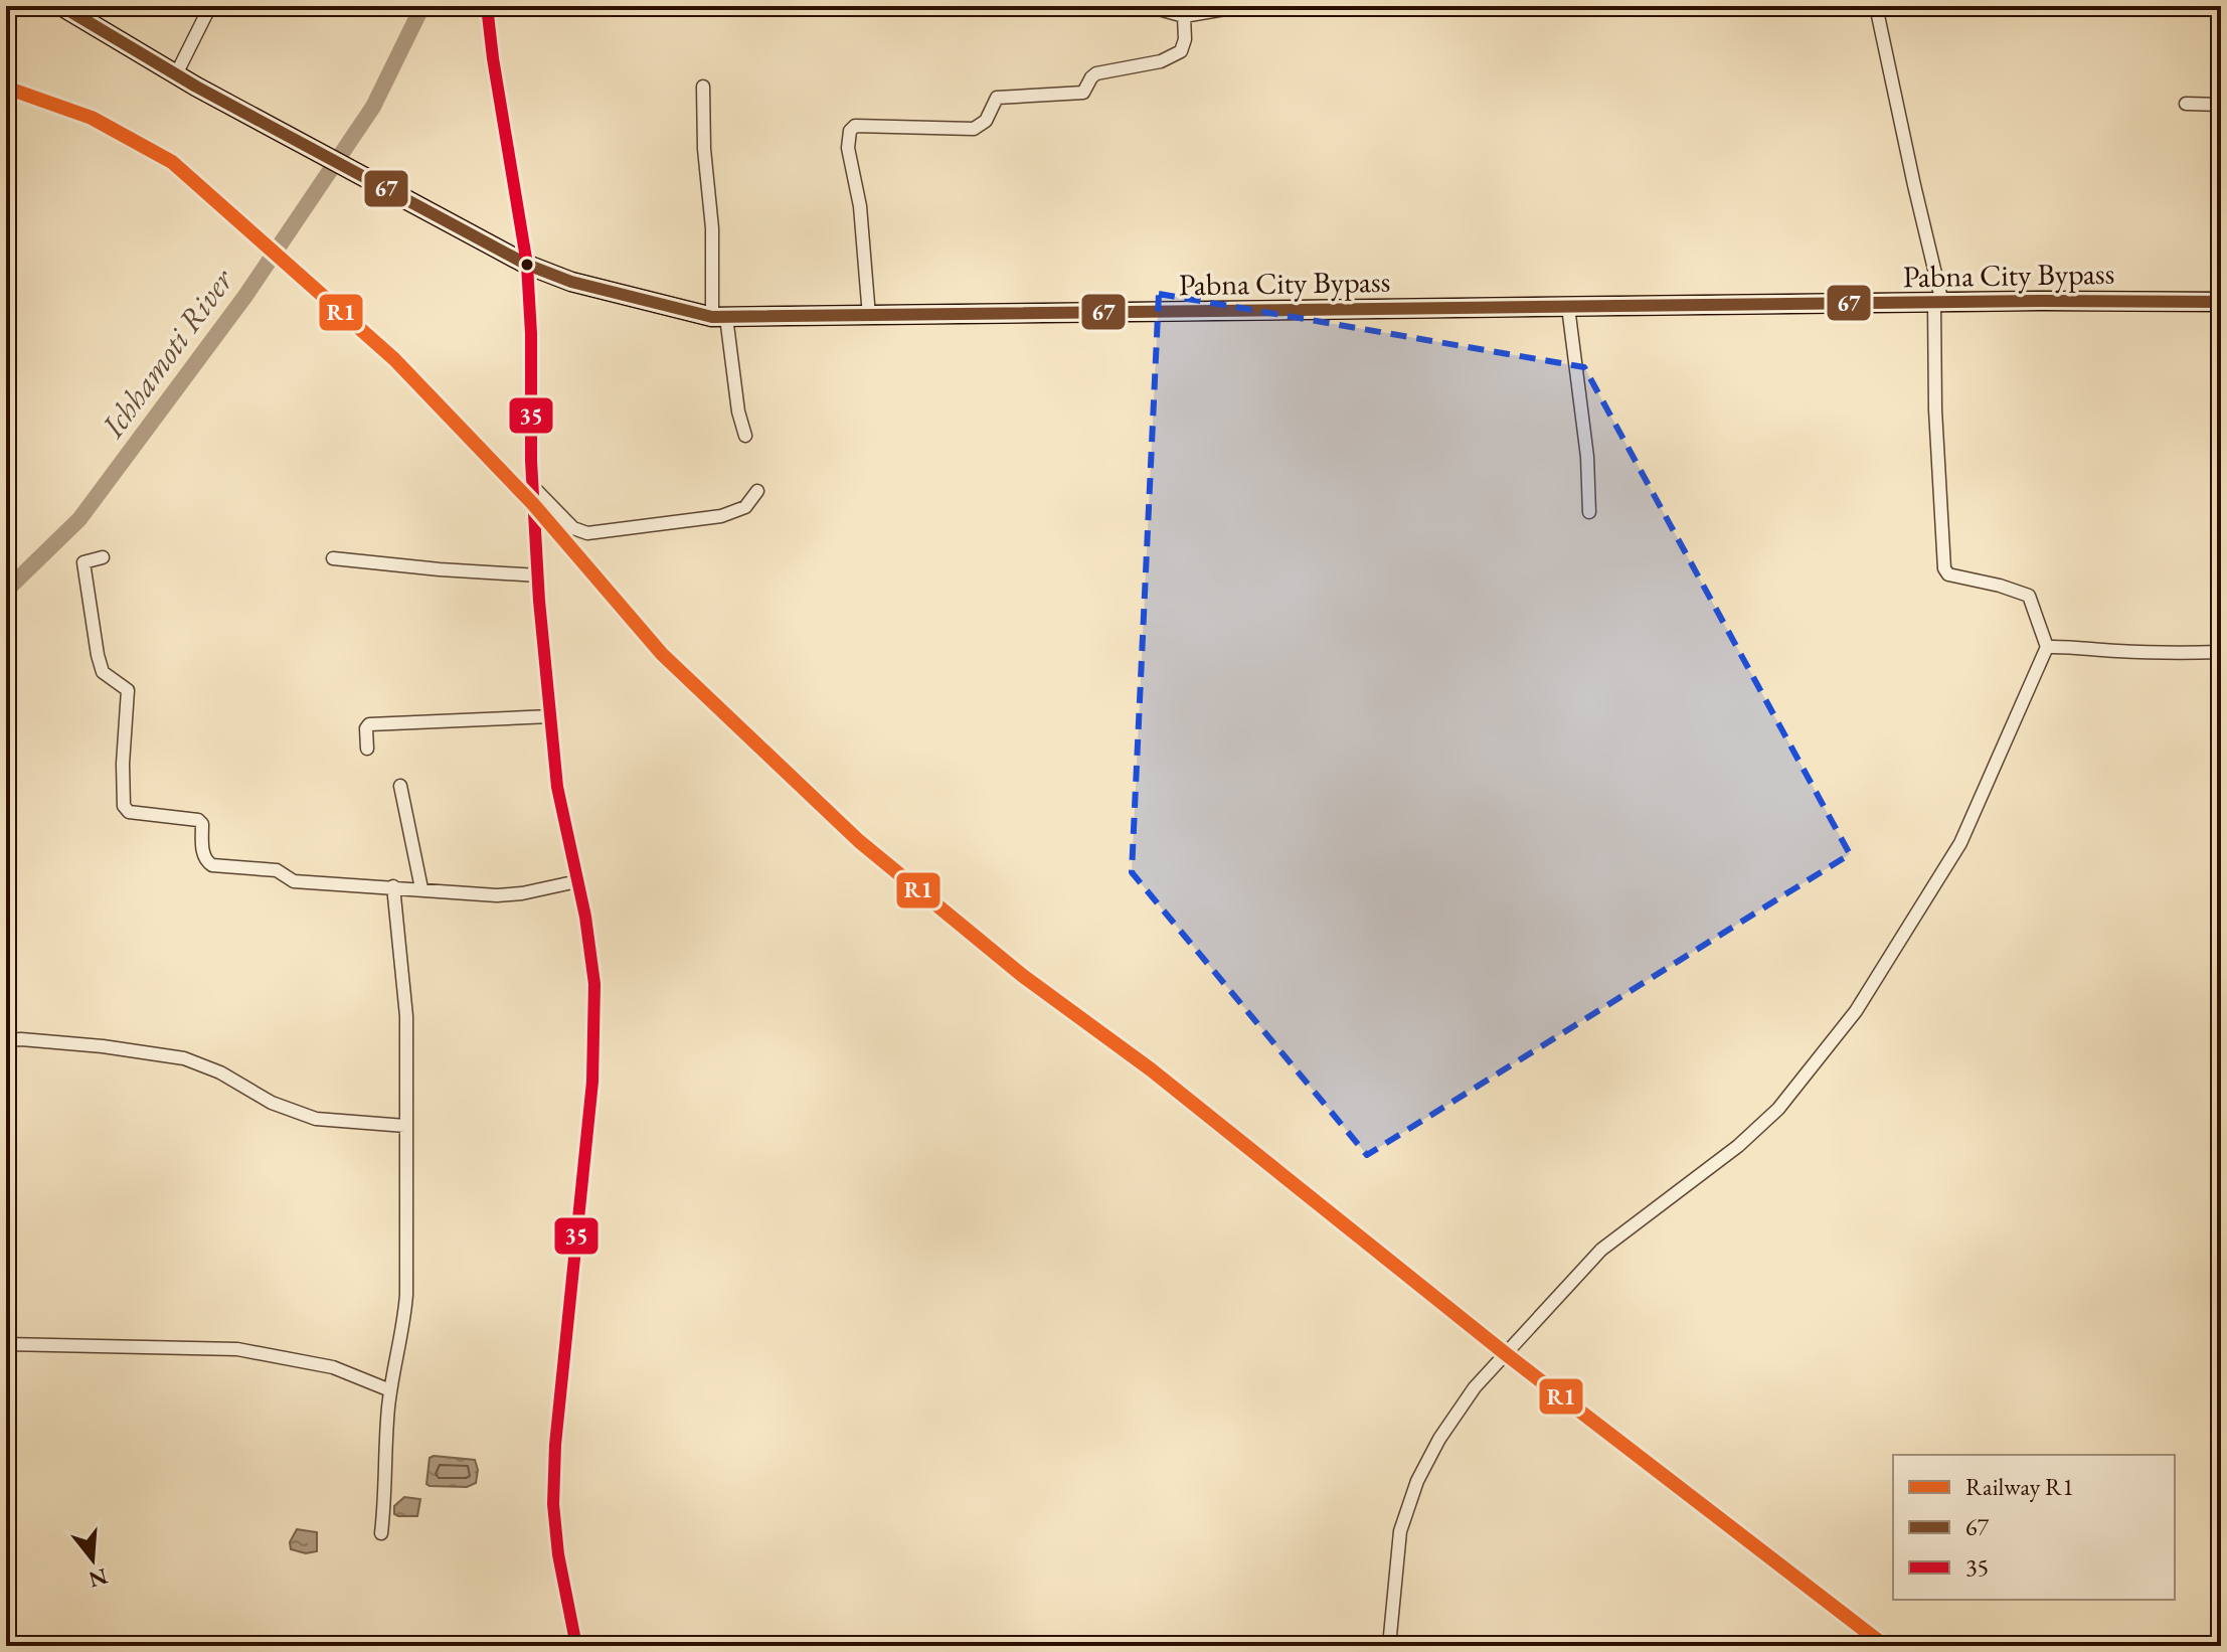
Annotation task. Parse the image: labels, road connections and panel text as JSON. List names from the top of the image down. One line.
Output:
{"streets":{"highway":["Pabna City Bypass"]},"water":["Ichhamoti River"],"lines":["transit line 67","transit line 35","rail line R1"],"legend":["Railway R1","67","35"],"north":"bottom"}
